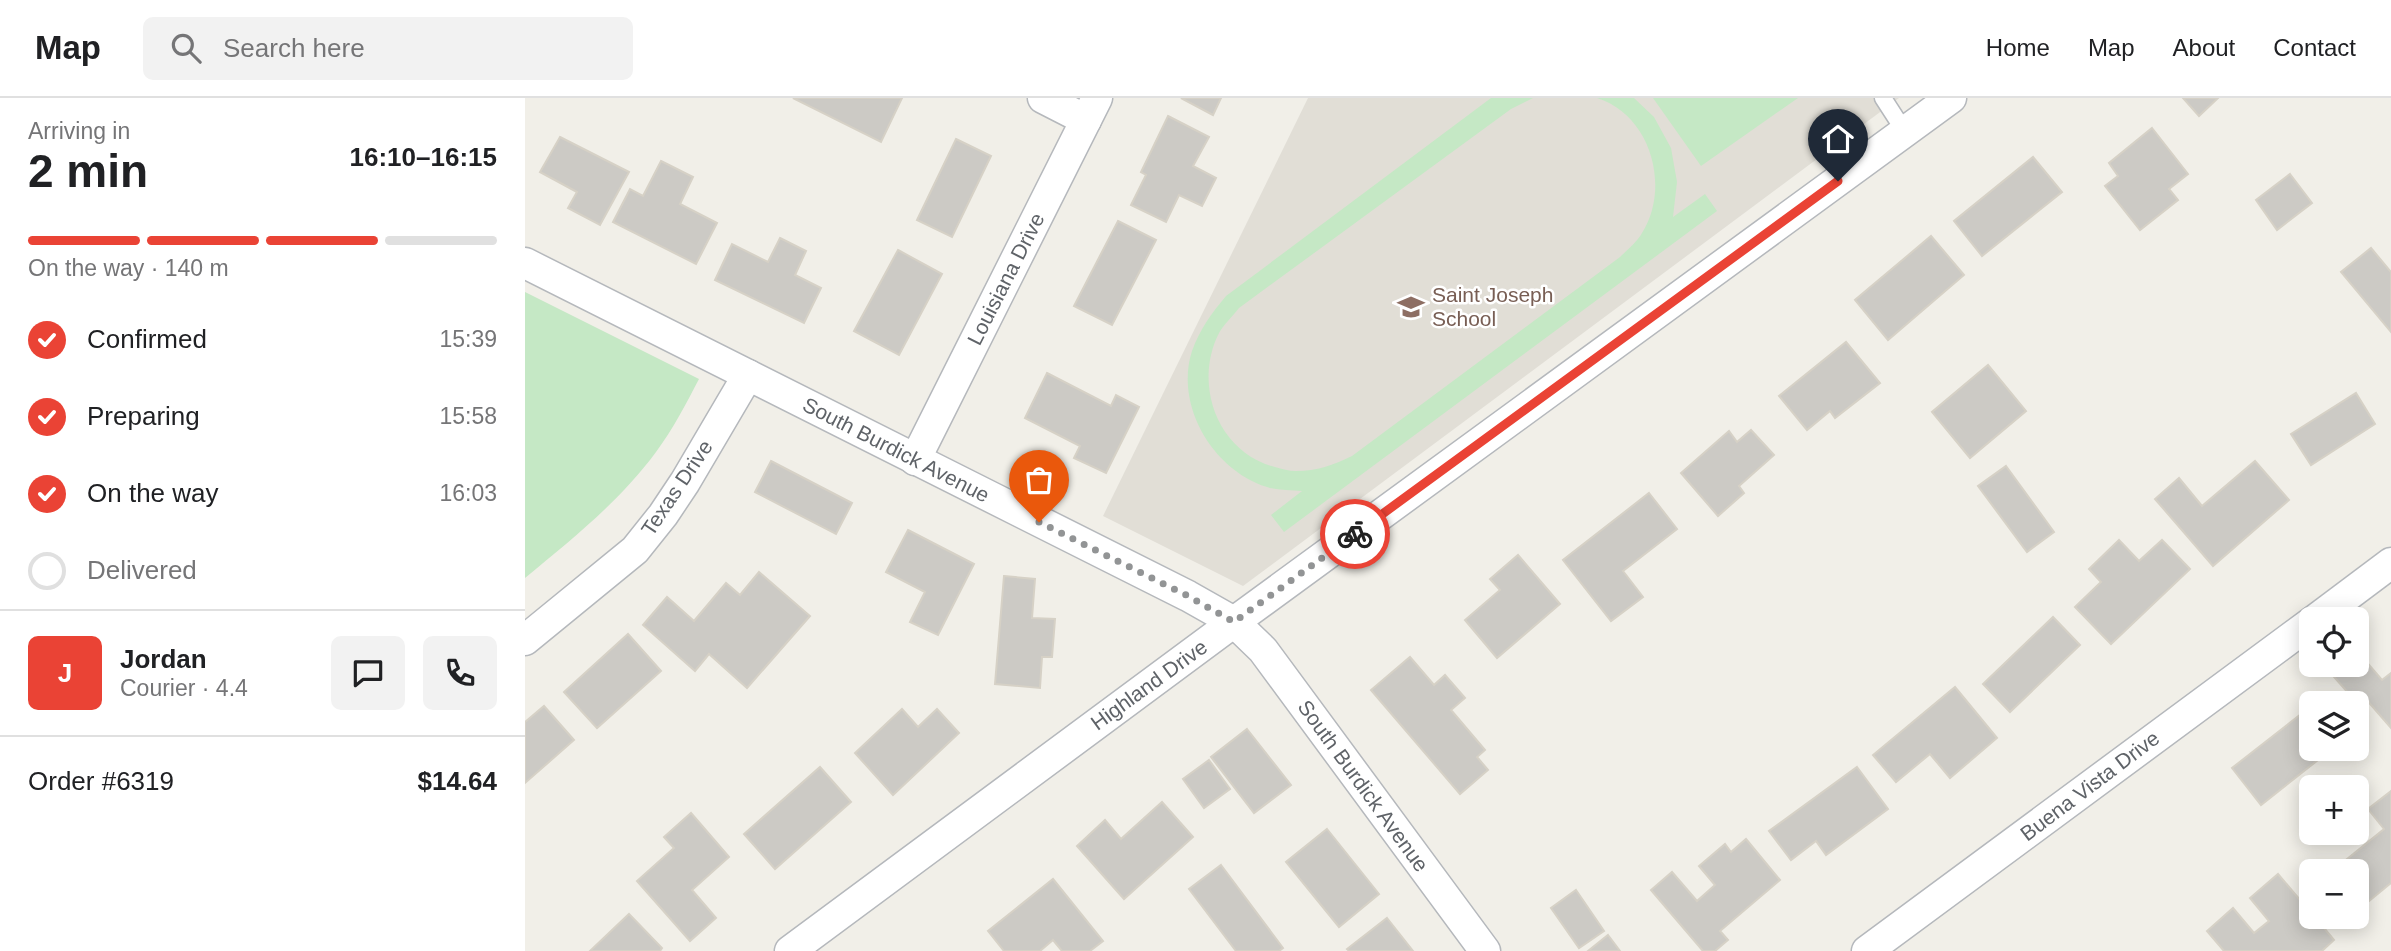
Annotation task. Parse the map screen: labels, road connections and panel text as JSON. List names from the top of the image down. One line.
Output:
{"streets":{"street":["Louisiana Drive","South Burdick Avenue","Texas Drive","Highland Drive","Buena Vista Drive"]},"crossings":[["Louisiana Drive","South Burdick Avenue"],["South Burdick Avenue","Texas Drive"],["South Burdick Avenue","Highland Drive"]],"places":{"school or university":["Saint Joseph School"]},"page":{"header":"Map","search":"Search here","nav":["Home","Map","About","Contact"],"heading":["2 min","Arriving in","16:10–16:15"],"panel":["Jordan","Courier · 4.4","Order #6319","$14.64"],"bar":"On the way · 140 m","list":[["Confirmed","15:39"],["Preparing","15:58"],["On the way","16:03"],"Delivered"],"map_buttons":["+","−"],"round":"J"}}
